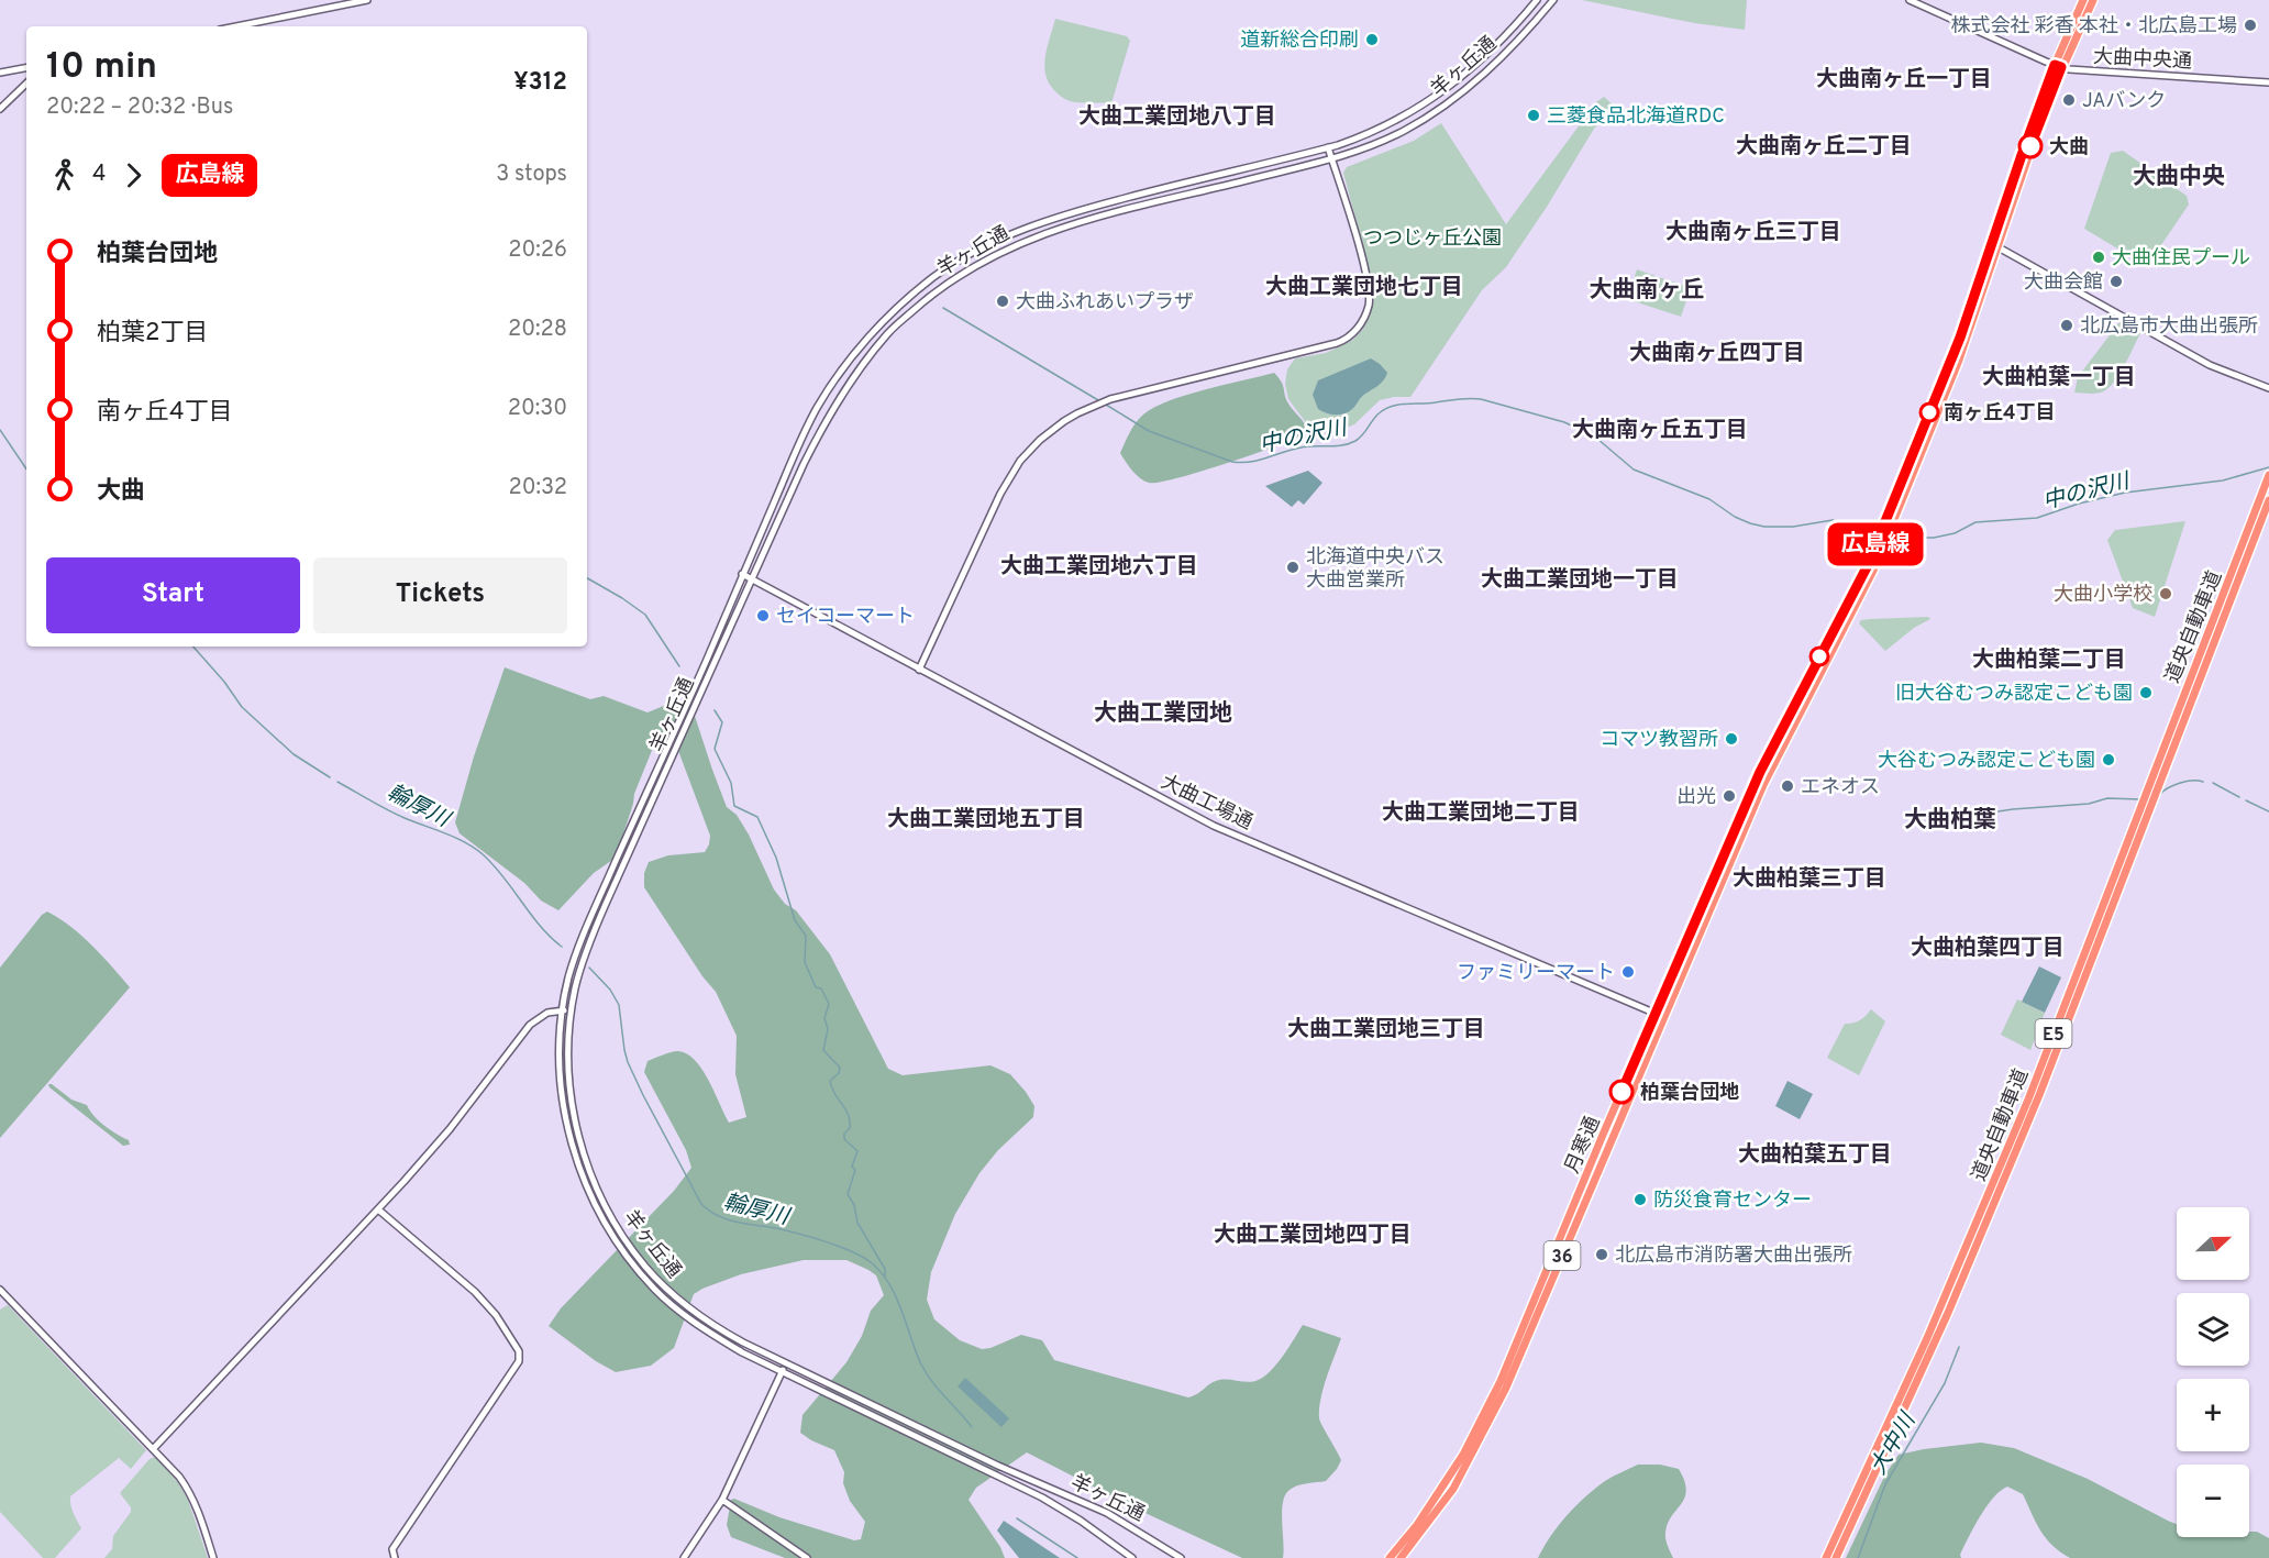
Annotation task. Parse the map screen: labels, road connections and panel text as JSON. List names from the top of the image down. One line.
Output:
{"streets":{"highway":["道央自動車道","E5","月寒通","36"],"main road":["大曲中央通","羊ヶ丘通","大曲工場通"]},"crossings":[["大曲中央通","月寒通"],["羊ヶ丘通","大曲工場通"],["大曲工場通","月寒通"]],"districts":["大曲南ヶ丘一丁目","大曲工業団地八丁目","大曲南ヶ丘二丁目","大曲中央","大曲南ヶ丘三丁目","大曲工業団地七丁目","大曲南ヶ丘","大曲南ヶ丘四丁目","大曲柏葉一丁目","大曲南ヶ丘五丁目","大曲工業団地六丁目","大曲工業団地一丁目","大曲柏葉二丁目","大曲工業団地","大曲工業団地二丁目","大曲工業団地五丁目","大曲柏葉","大曲柏葉三丁目","大曲柏葉四丁目","大曲工業団地三丁目","大曲柏葉五丁目","大曲工業団地四丁目"],"water":["中の沢川","輪厚川","大中川"],"parks":["つつじヶ丘公園"],"places":["株式会社 彩香 本社・北広島工場","道新総合印刷","JAバンク","三菱食品北海道RDC","大曲","大曲住民プール","大曲会館","大曲ふれあいプラザ","北広島市大曲出張所","南ヶ丘4丁目","北海道中央バス 大曲営業所","大曲小学校","セイコーマート","旧大谷むつみ認定こども園","コマツ教習所","大谷むつみ認定こども園","エネオス","出光","ファミリーマート","柏葉台団地","防災食育センター","北広島市消防署大曲出張所"],"lines":["bus line 広島線"],"north":"right","page":{"on_map":"広島線","heading":["10 min","20:22 – 20:32 · Bus","¥312"],"legs":["4","広島線","3 stops"],"list":[{"name":"柏葉台団地","value":"20:26"},{"name":"柏葉2丁目","value":"20:28"},{"name":"南ヶ丘4丁目","value":"20:30"},{"name":"大曲","value":"20:32"}],"buttons":["Start","Tickets"],"map_buttons":["+","−"]}}
